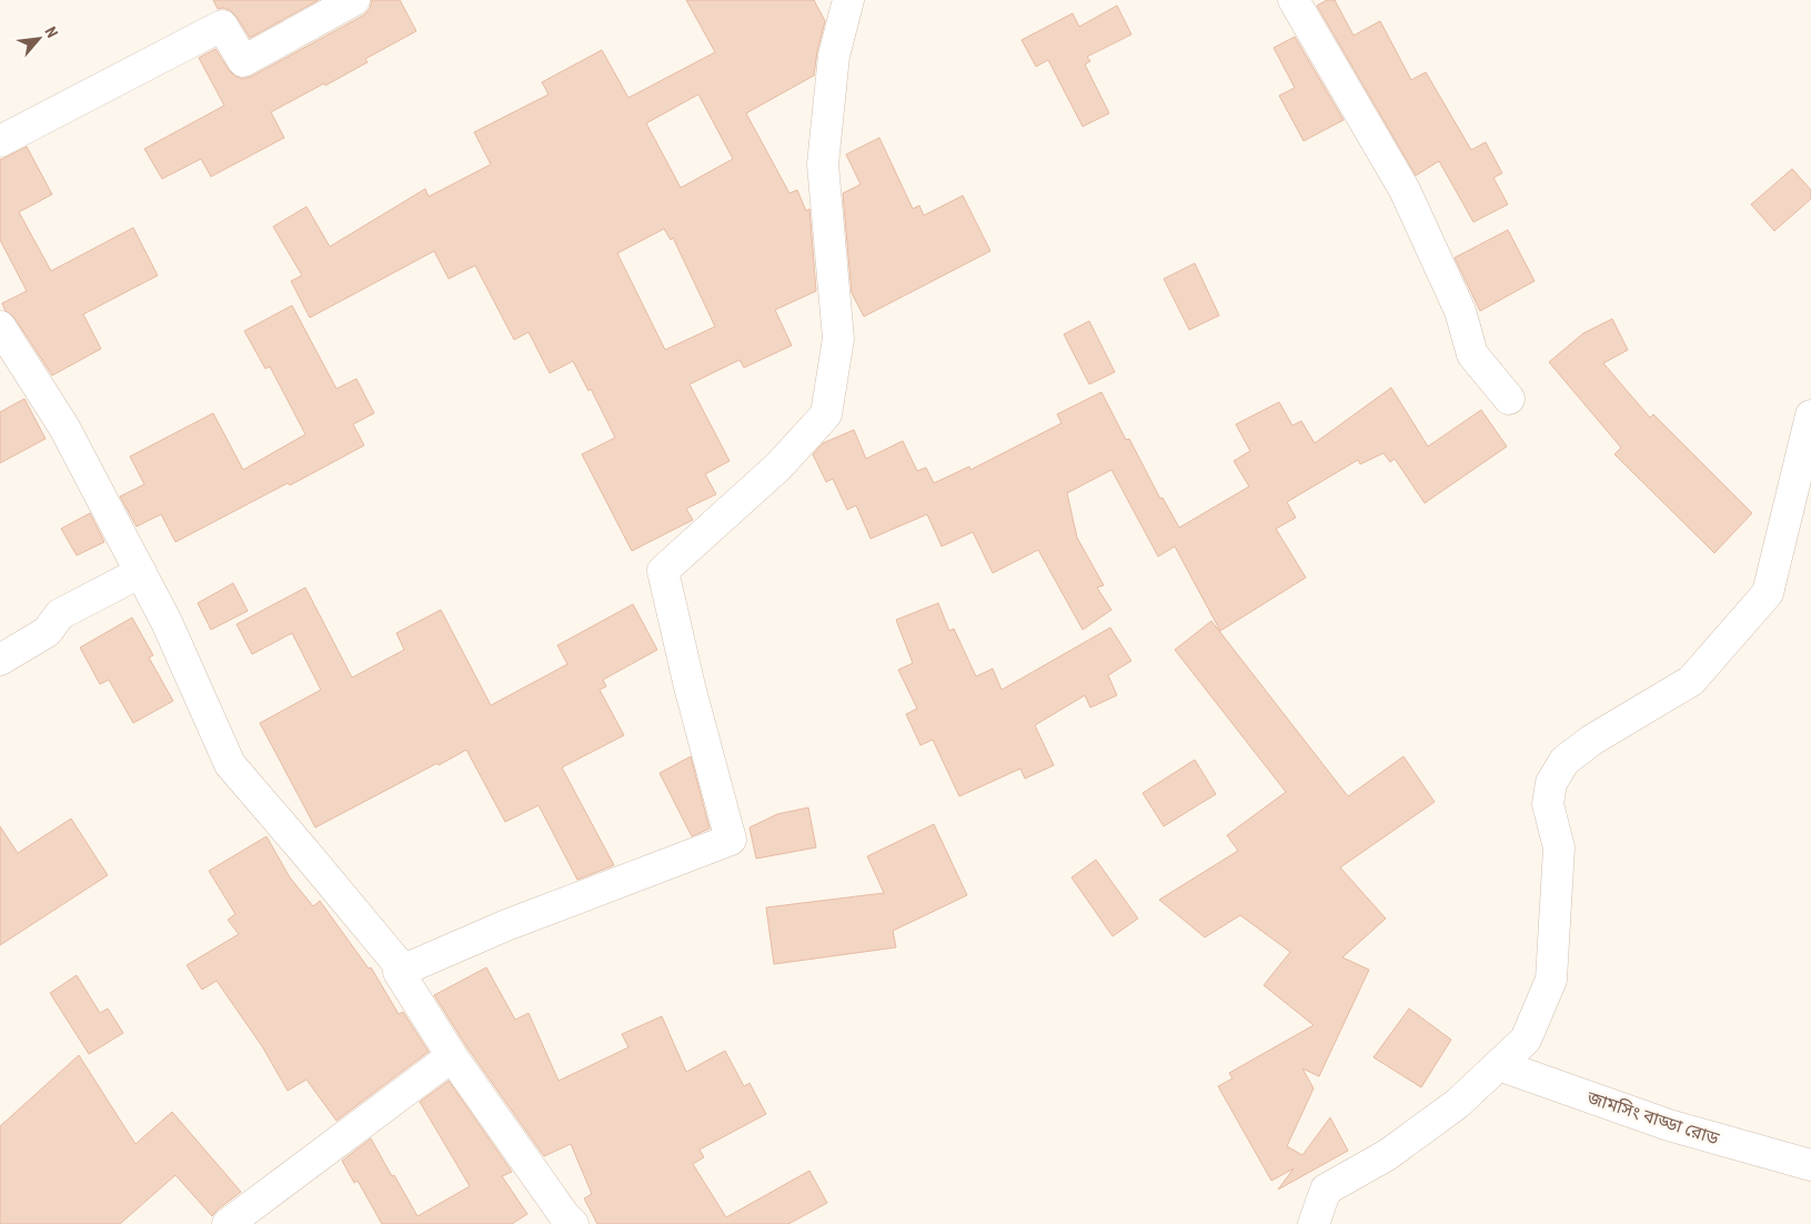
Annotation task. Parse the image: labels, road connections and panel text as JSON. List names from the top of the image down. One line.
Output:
{"streets":{"street":["জামসিং বাড্ডা রোড"]},"north":"top right"}
